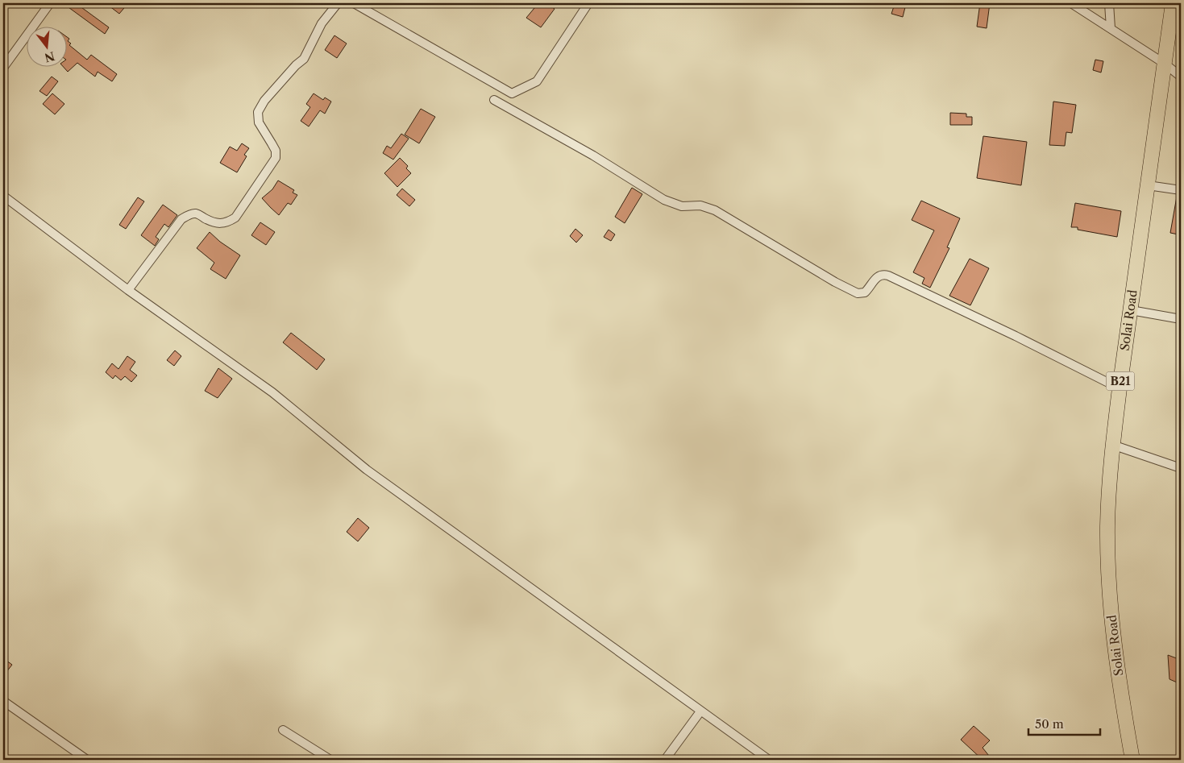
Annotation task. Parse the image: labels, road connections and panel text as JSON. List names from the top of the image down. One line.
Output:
{"streets":{"highway":["Solai Road","B21"]},"scale_bar":"50 m","north":"bottom"}
